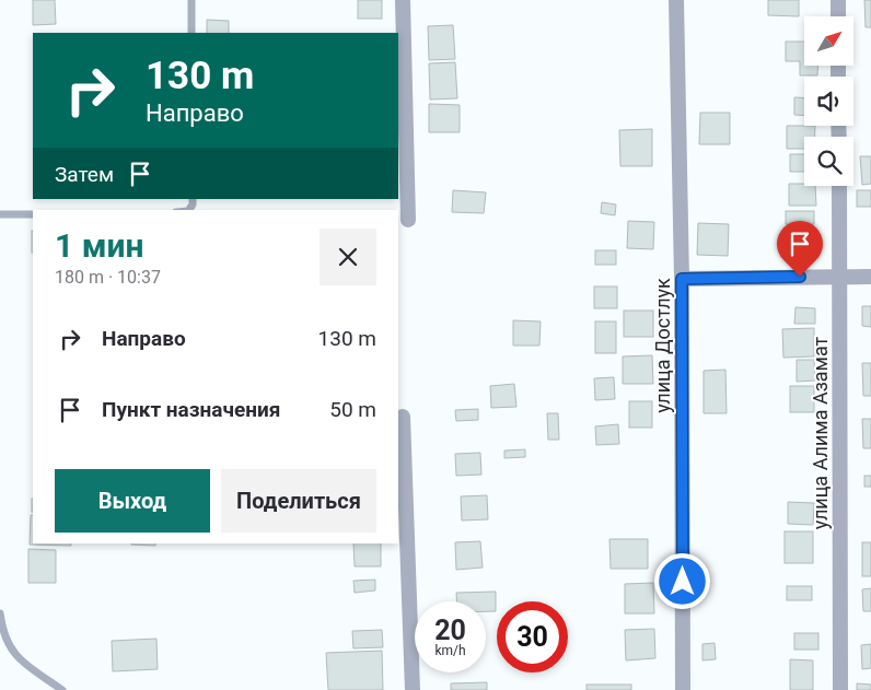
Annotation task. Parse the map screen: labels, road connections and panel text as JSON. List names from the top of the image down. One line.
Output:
{"streets":{"street":["улица Достлук","улица Алима Азамат"]},"north":"top right","page":{"turn":["130 m","Направо"],"then":"Затем","heading":["1 мин","180 m · 10:37"],"list":[{"name":"Направо","value":"130 m"},{"name":"Пункт назначения","value":"50 m"}],"buttons":["Выход","Поделиться"],"speed":"20 km/h","limit":"30"}}
